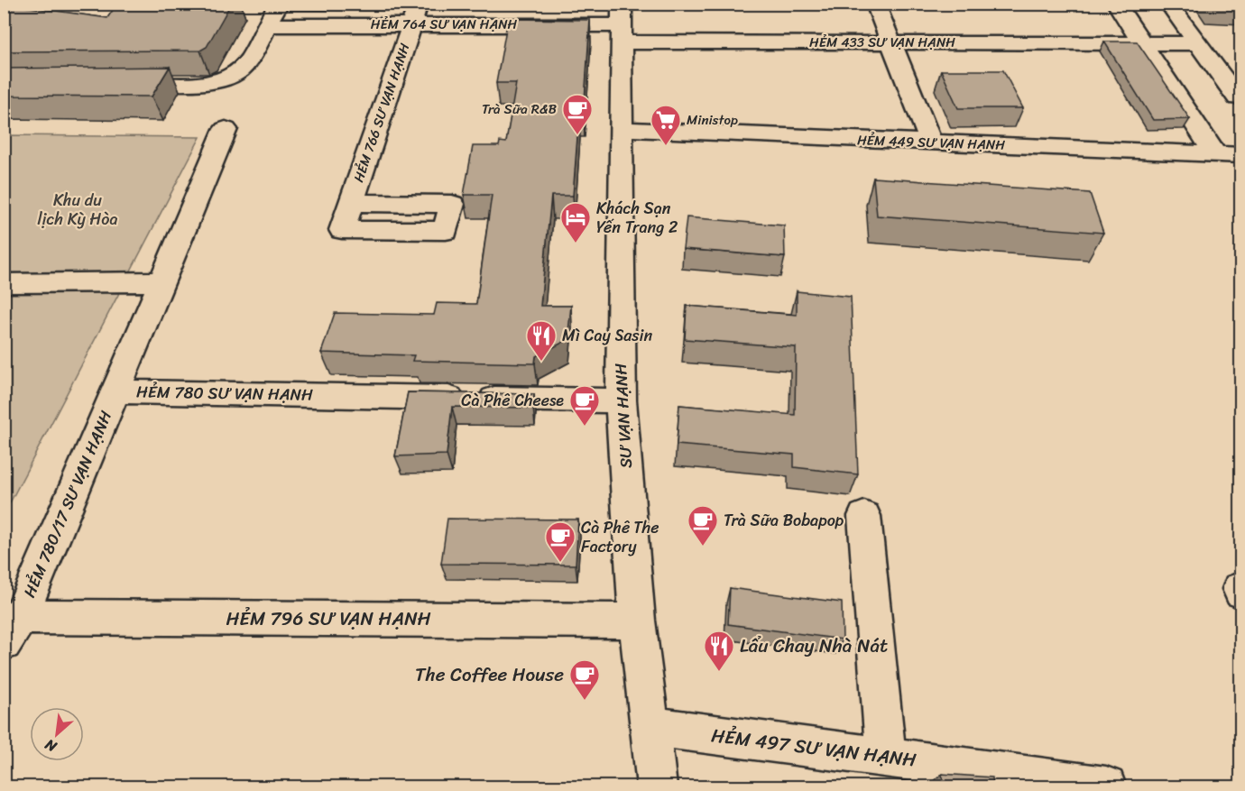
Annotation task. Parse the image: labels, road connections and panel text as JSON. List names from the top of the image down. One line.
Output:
{"streets":{"street":["HẺM 764 SƯ VẠN HẠNH","HẺM 433 SƯ VẠN HẠNH","HẺM 766 SƯ VẠN HẠNH","HẺM 449 SƯ VẠN HẠNH","HẺM 780 SƯ VẠN HẠNH","SƯ VẠN HẠNH","HẺM 780/17 SƯ VẠN HẠNH","HẺM 796 SƯ VẠN HẠNH","HẺM 497 SƯ VẠN HẠNH"]},"crossings":[["HẺM 764 SƯ VẠN HẠNH","HẺM 433 SƯ VẠN HẠNH"],["HẺM 764 SƯ VẠN HẠNH","HẺM 766 SƯ VẠN HẠNH"],["HẺM 764 SƯ VẠN HẠNH","SƯ VẠN HẠNH"],["HẺM 433 SƯ VẠN HẠNH","SƯ VẠN HẠNH"],["HẺM 449 SƯ VẠN HẠNH","SƯ VẠN HẠNH"],["HẺM 780 SƯ VẠN HẠNH","SƯ VẠN HẠNH"],["HẺM 780 SƯ VẠN HẠNH","HẺM 780/17 SƯ VẠN HẠNH"],["SƯ VẠN HẠNH","HẺM 796 SƯ VẠN HẠNH"],["SƯ VẠN HẠNH","HẺM 497 SƯ VẠN HẠNH"],["HẺM 780/17 SƯ VẠN HẠNH","HẺM 796 SƯ VẠN HẠNH"]],"parks":["Khu du lịch Kỳ Hòa"],"places":{"cafe":["Trà Sữa R&B","Cà Phê Cheese","Trà Sữa Bobapop","Cà Phê The Factory","The Coffee House"],"supermarket":["Ministop"],"hotel":["Khách Sạn Yến Trang 2"],"restaurant":["Mì Cay Sasin","Lẩu Chay Nhà Nát"]},"north":"bottom left"}
